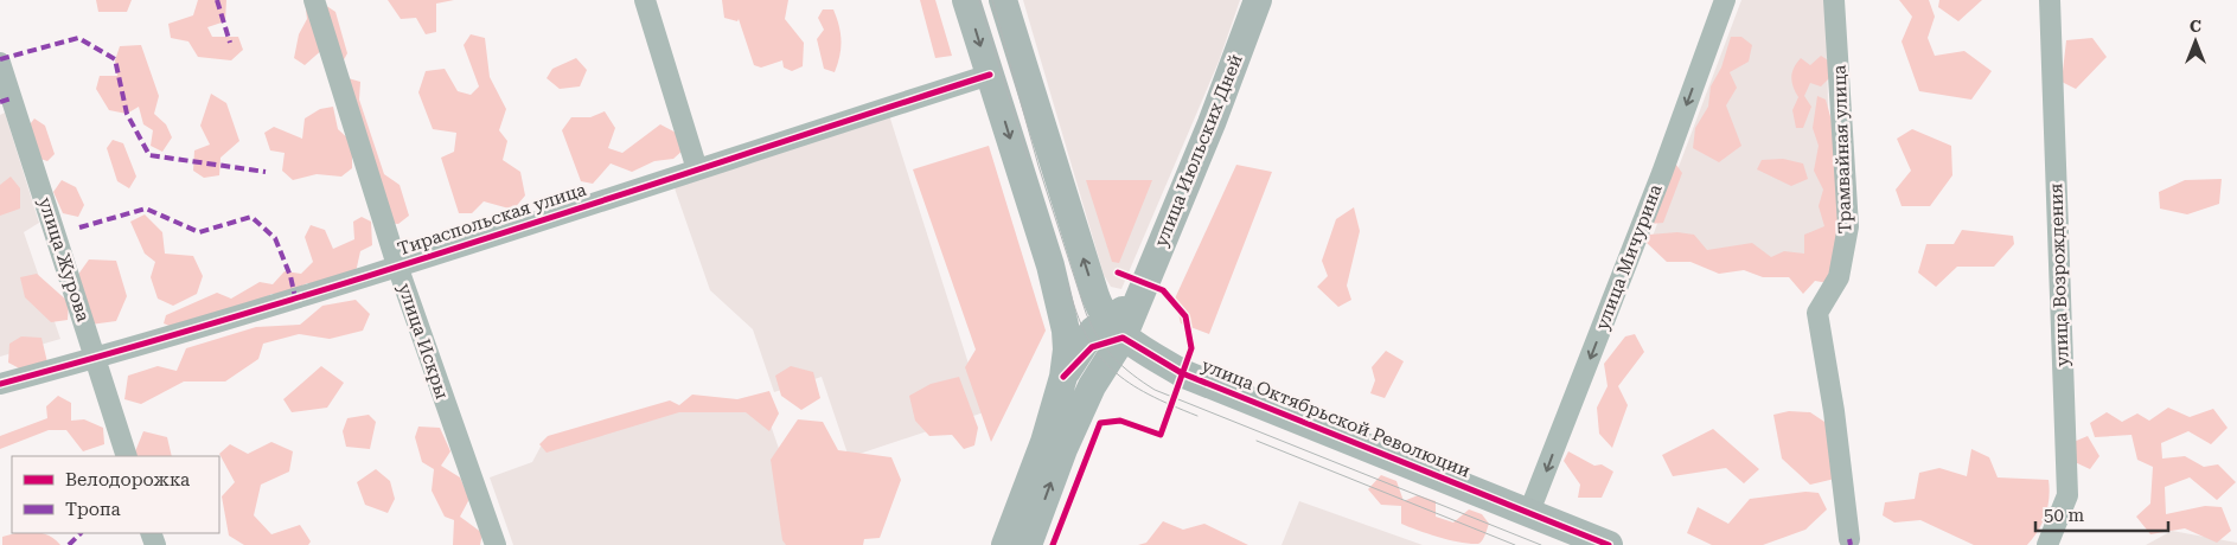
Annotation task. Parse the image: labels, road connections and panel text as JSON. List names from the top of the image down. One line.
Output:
{"streets":{"main road":["улица Июльских Дней","Тираспольская улица","улица Октябрьской Революции"],"street":["Трамвайная улица","улица Мичурина","улица Журова","улица Возрождения","улица Искры"]},"crossings":[["улица Июльских Дней","улица Октябрьской Революции"],["Тираспольская улица","улица Журова"],["Тираспольская улица","улица Искры"],["улица Мичурина","улица Октябрьской Революции"]],"one_way":["улица Мичурина"],"legend":["Велодорожка","Тропа"],"scale_bar":"50 m","north":"top"}
